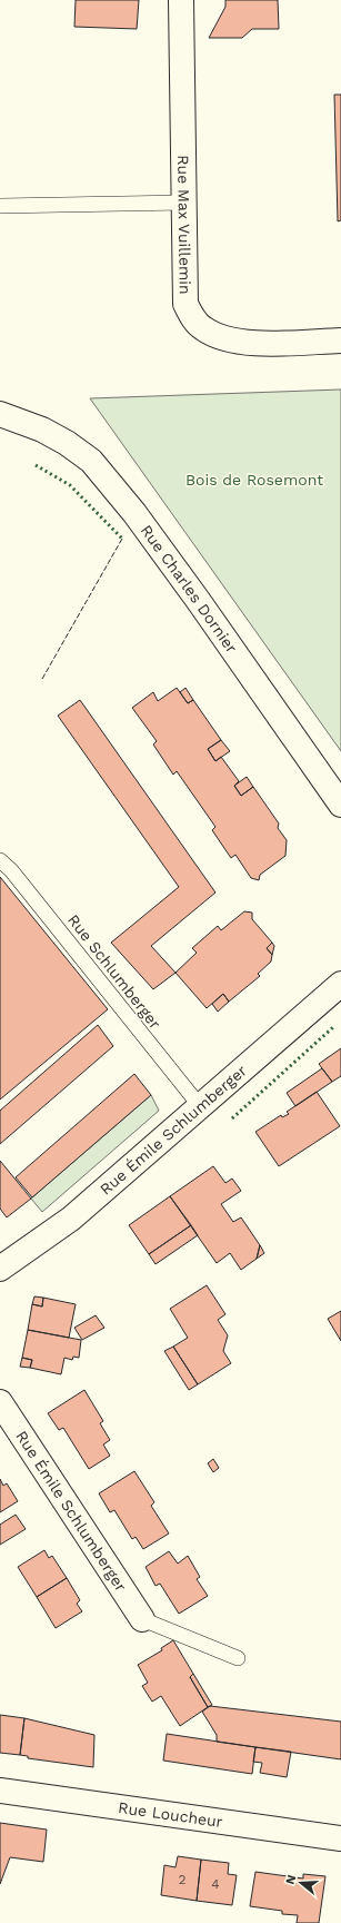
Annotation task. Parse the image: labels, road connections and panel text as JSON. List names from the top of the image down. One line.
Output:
{"streets":{"street":["Rue Max Vuillemin","Rue Charles Dornier","Rue Émile Schlumberger","Rue Loucheur"],"lane":["Rue Schlumberger"]},"crossings":[["Rue Schlumberger","Rue Émile Schlumberger"]],"parks":["Bois de Rosemont"],"house_numbers":["2","4"],"north":"left"}
